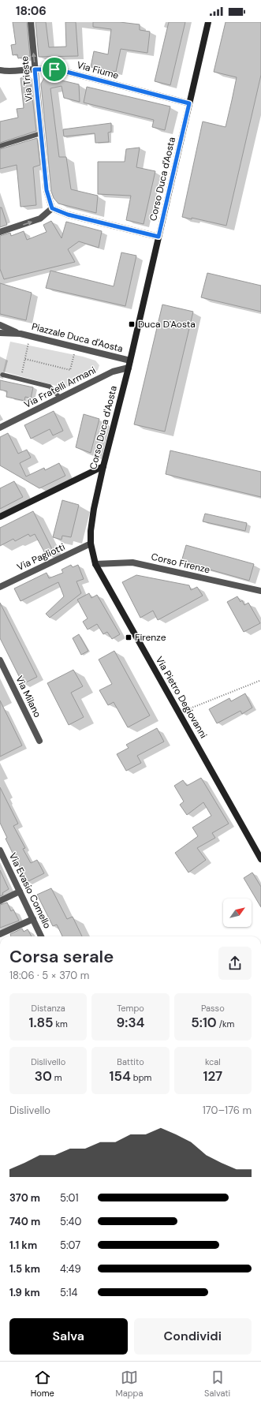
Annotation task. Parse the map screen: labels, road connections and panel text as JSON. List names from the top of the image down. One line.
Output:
{"streets":{"street":["Via Fiume","Via Trieste","Corso Duca d'Aosta","Piazzale Duca d'Aosta","Via Fratelli Armani","Via Pagliotti","Corso Firenze","Via Milano","Via Pietro Degiovanni","Via Evasio Comello"]},"crossings":[["Via Fiume","Via Trieste"],["Via Fiume","Corso Duca d'Aosta"],["Corso Duca d'Aosta","Piazzale Duca d'Aosta"],["Corso Duca d'Aosta","Via Fratelli Armani"],["Corso Duca d'Aosta","Via Pagliotti"],["Corso Duca d'Aosta","Via Pietro Degiovanni"],["Via Pagliotti","Via Pietro Degiovanni"],["Corso Firenze","Via Pietro Degiovanni"]],"places":{"transit":["Duca D'Aosta","Firenze"]},"north":"top right","page":{"status":"18:06","heading":["Corsa serale","18:06 · 5 × 370 m"],"stats":[["Distanza","1.85 km"],["Tempo","9:34"],["Passo","5:10 /km"],["Dislivello","30 m"],["Battito","154 bpm"],["kcal","127"]],"chart":["Dislivello","170–176 m"],"list":[{"name":"370 m","note":"5:01"},{"name":"740 m","note":"5:40"},{"name":"1.1 km","note":"5:07"},{"name":"1.5 km","note":"4:49"},{"name":"1.9 km","note":"5:14"}],"buttons":["Salva","Condividi"],"tabs":["Home","Mappa","Salvati"]}}
